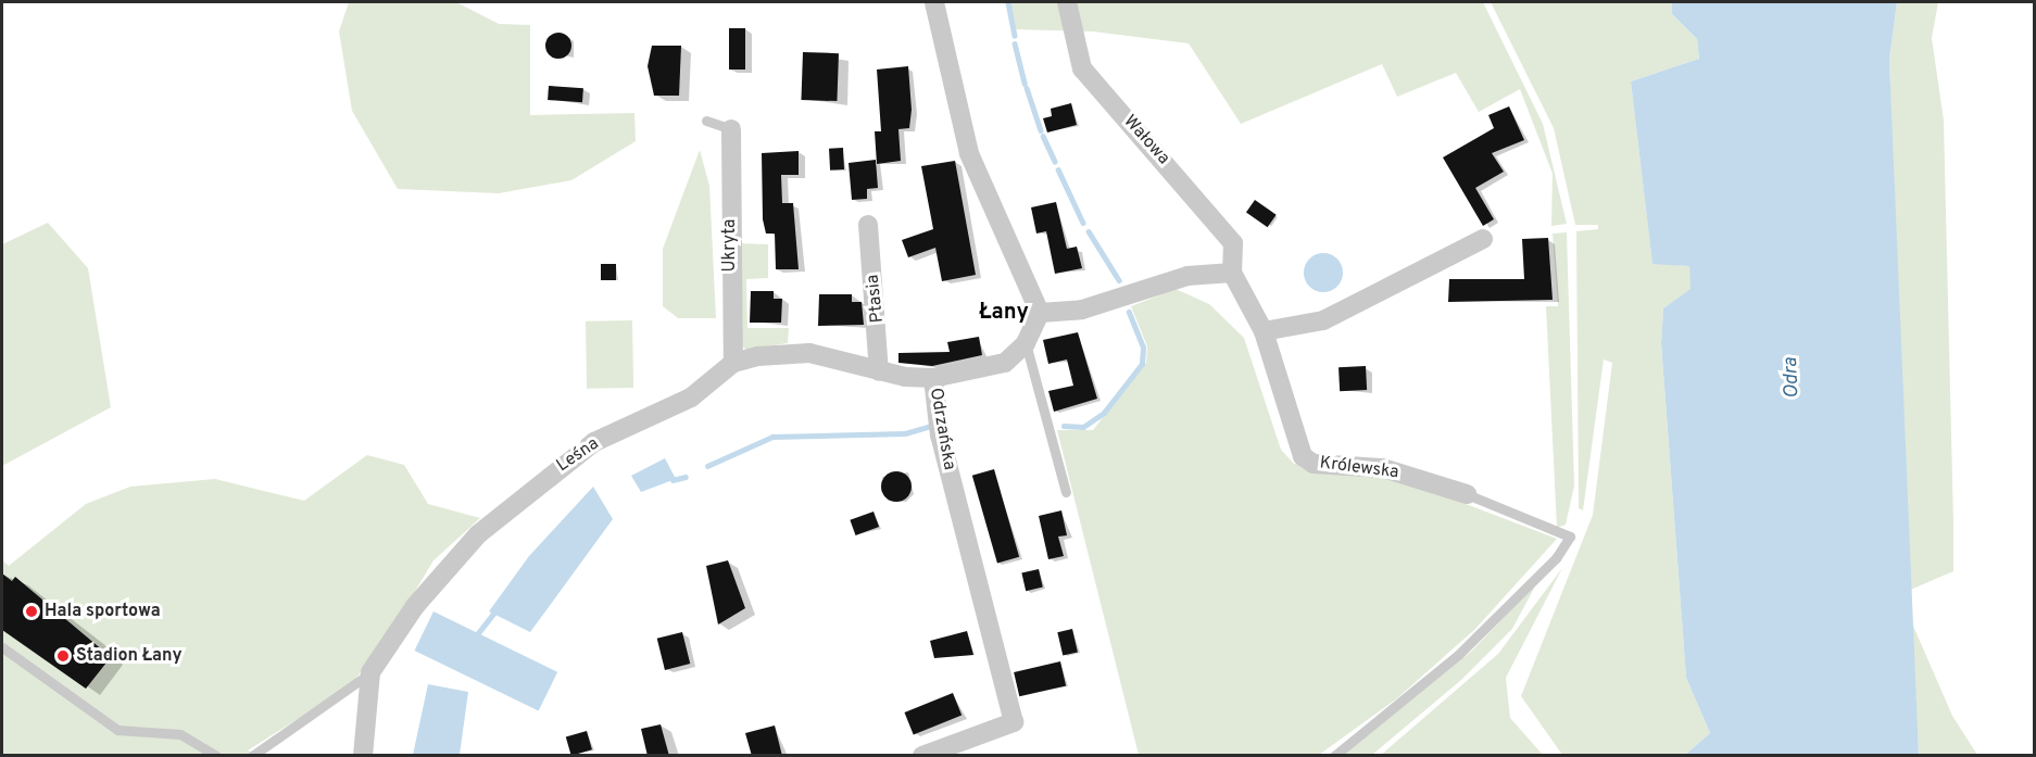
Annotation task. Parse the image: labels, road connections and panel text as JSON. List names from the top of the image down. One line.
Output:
{"streets":{"street":["Wałowa","Ukryta","Ptasia","Odrzańska","Leśna","Królewska"]},"crossings":[["Wałowa","Królewska"],["Ukryta","Leśna"]],"districts":["Łany"],"water":["Odra"],"places":["Hala sportowa","Stadion Łany"]}
